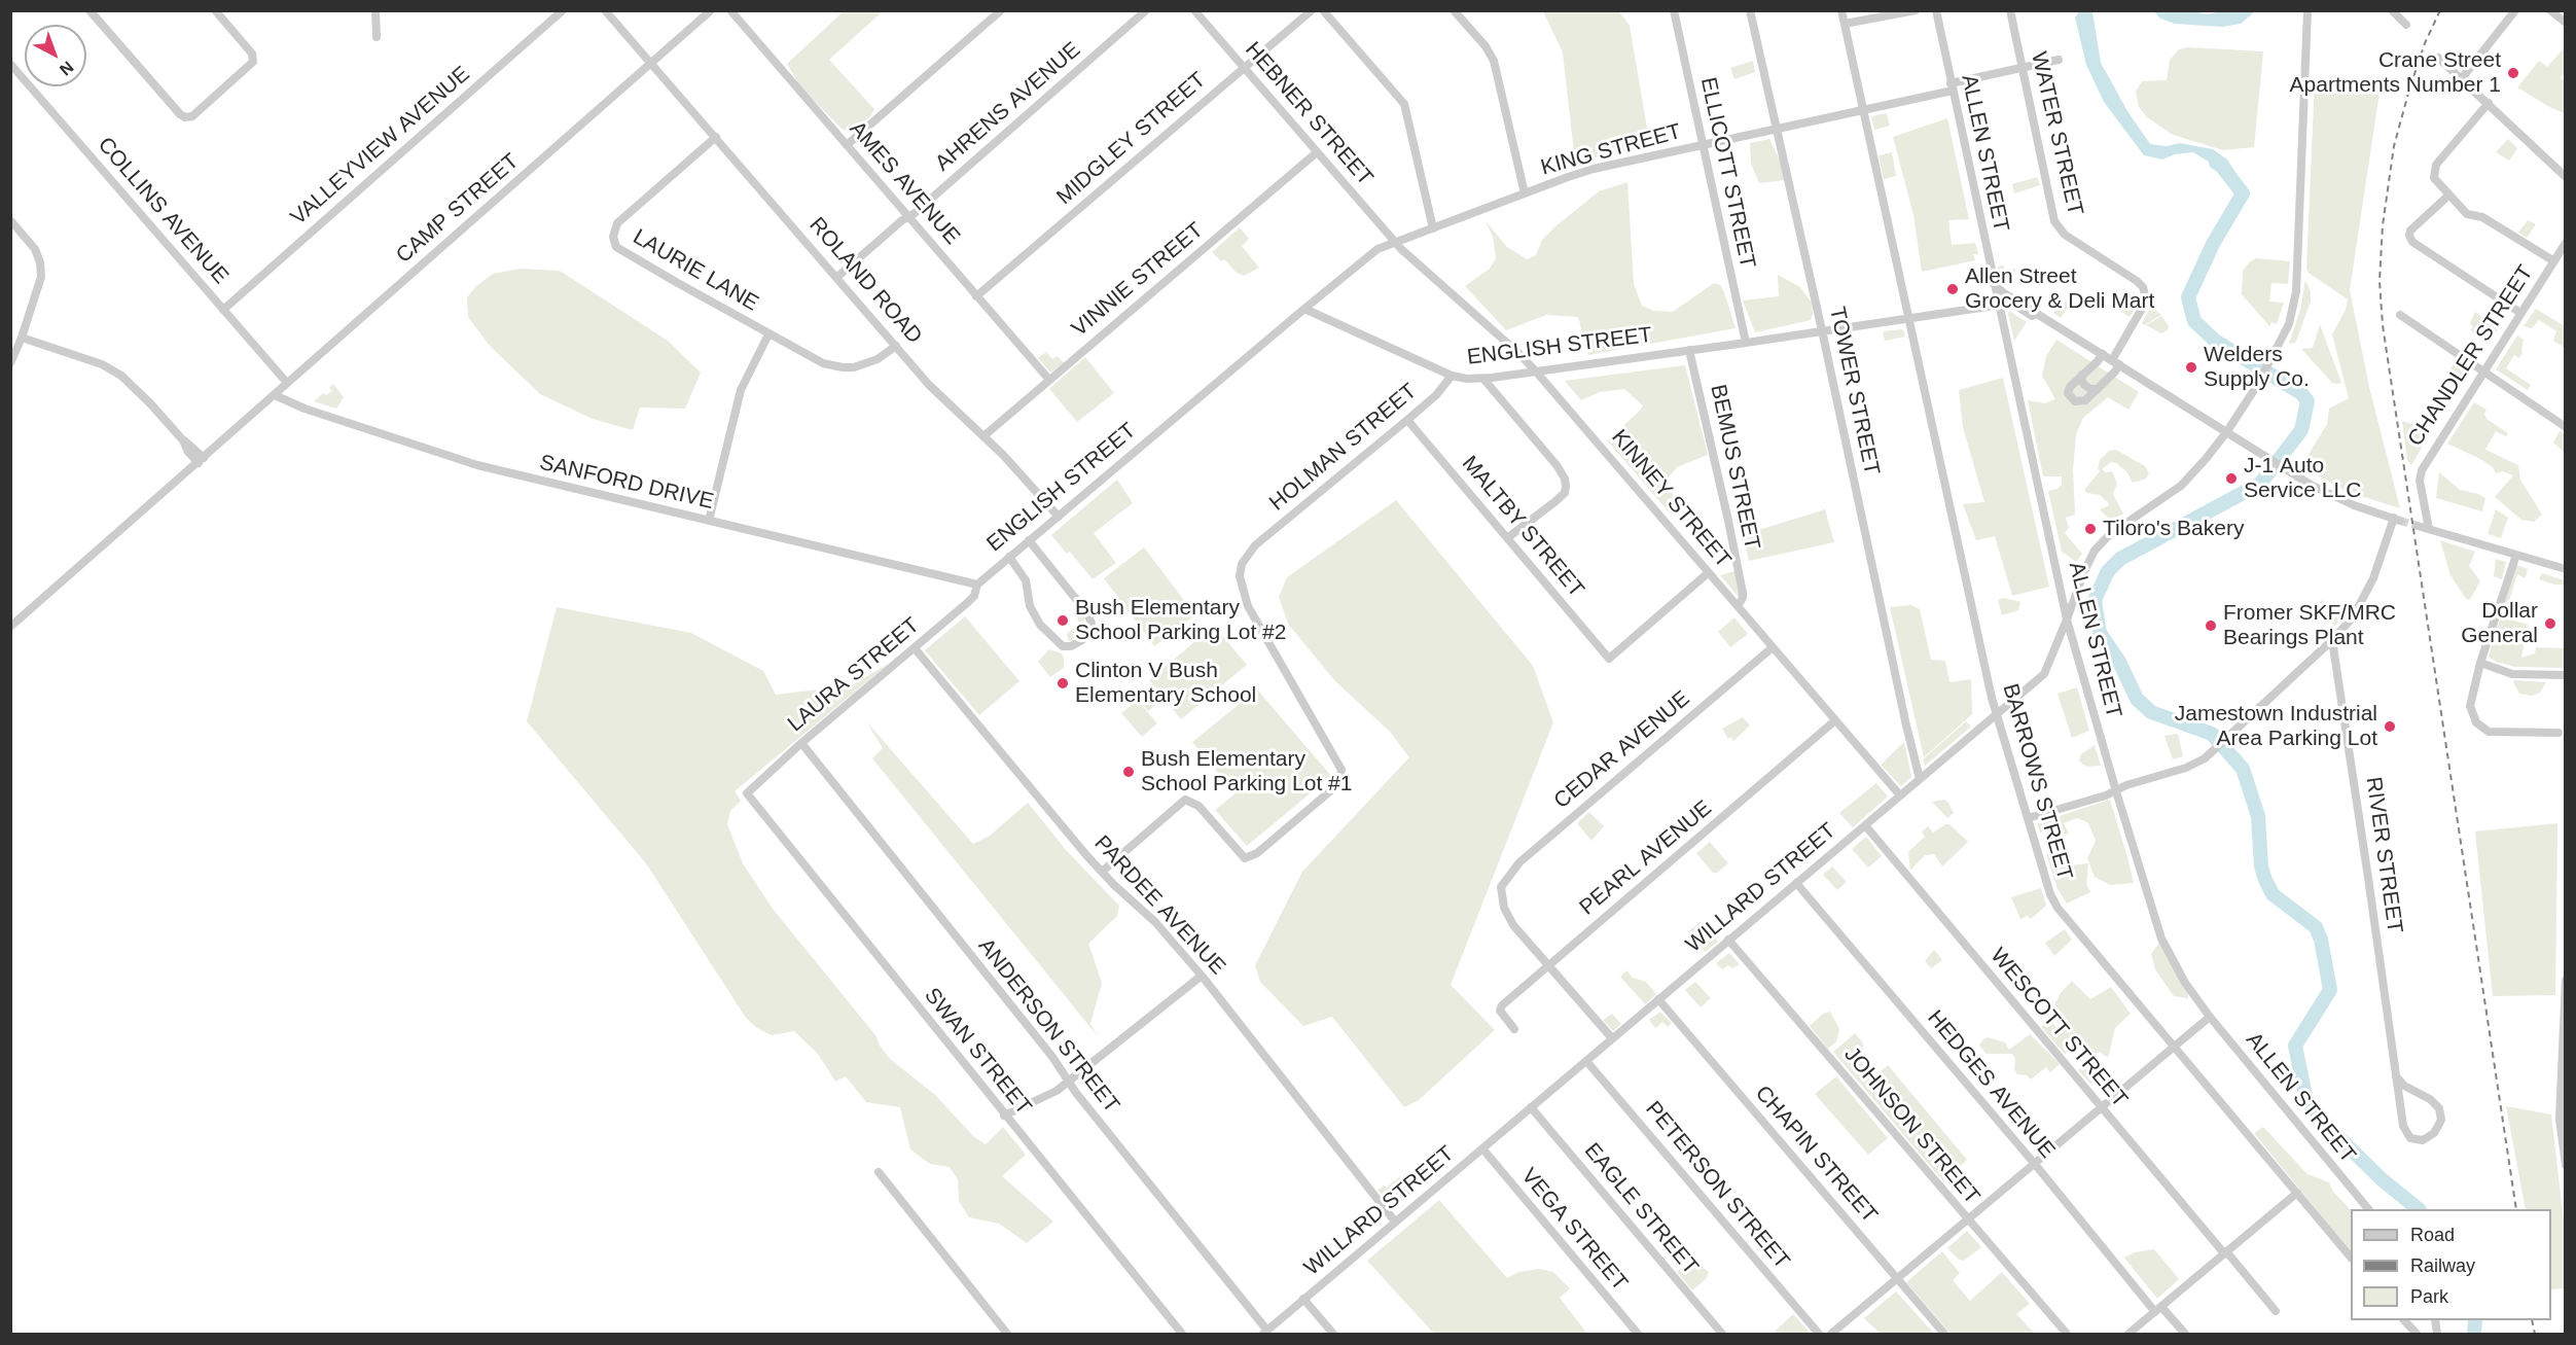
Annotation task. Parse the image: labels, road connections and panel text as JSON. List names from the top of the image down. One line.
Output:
{"streets":{"street":["AHRENS AVENUE","HEBNER STREET","WATER STREET","MIDGLEY STREET","VALLEYVIEW AVENUE","KING STREET","ALLEN STREET","ELLICOTT STREET","AMES AVENUE","CAMP STREET","COLLINS AVENUE","LAURIE LANE","VINNIE STREET","ROLAND ROAD","ENGLISH STREET","CHANDLER STREET","TOWER STREET","HOLMAN STREET","BEMUS STREET","SANFORD DRIVE","KINNEY STREET","MALTBY STREET","LAURA STREET","CEDAR AVENUE","BARROWS STREET","RIVER STREET","PEARL AVENUE","WILLARD STREET","PARDEE AVENUE","ANDERSON STREET","WESCOTT STREET","SWAN STREET","HEDGES AVENUE","JOHNSON STREET","CHAPIN STREET","PETERSON STREET","EAGLE STREET","VEGA STREET"]},"crossings":[["AHRENS AVENUE","AMES AVENUE"],["AHRENS AVENUE","ROLAND ROAD"],["HEBNER STREET","MIDGLEY STREET"],["HEBNER STREET","KING STREET"],["HEBNER STREET","VINNIE STREET"],["HEBNER STREET","KINNEY STREET"],["WATER STREET","KING STREET"],["MIDGLEY STREET","AMES AVENUE"],["VALLEYVIEW AVENUE","COLLINS AVENUE"],["KING STREET","ALLEN STREET"],["KING STREET","ELLICOTT STREET"],["KING STREET","ENGLISH STREET"],["KING STREET","TOWER STREET"],["KING STREET","KINNEY STREET"],["KING STREET","BARROWS STREET"],["ALLEN STREET","ENGLISH STREET"],["ALLEN STREET","WILLARD STREET"],["ELLICOTT STREET","ENGLISH STREET"],["AMES AVENUE","VINNIE STREET"],["CAMP STREET","COLLINS AVENUE"],["CAMP STREET","ROLAND ROAD"],["CAMP STREET","SANFORD DRIVE"],["LAURIE LANE","ROLAND ROAD"],["VINNIE STREET","ROLAND ROAD"],["ROLAND ROAD","ENGLISH STREET"],["ENGLISH STREET","TOWER STREET"],["ENGLISH STREET","HOLMAN STREET"],["ENGLISH STREET","BEMUS STREET"],["ENGLISH STREET","SANFORD DRIVE"],["ENGLISH STREET","KINNEY STREET"],["ENGLISH STREET","LAURA STREET"],["ENGLISH STREET","BARROWS STREET"],["TOWER STREET","WILLARD STREET"],["HOLMAN STREET","MALTBY STREET"],["HOLMAN STREET","PARDEE AVENUE"],["BEMUS STREET","KINNEY STREET"],["SANFORD DRIVE","LAURA STREET"],["KINNEY STREET","MALTBY STREET"],["KINNEY STREET","CEDAR AVENUE"],["KINNEY STREET","PEARL AVENUE"],["KINNEY STREET","WILLARD STREET"],["LAURA STREET","PARDEE AVENUE"],["LAURA STREET","ANDERSON STREET"],["LAURA STREET","SWAN STREET"],["CEDAR AVENUE","PEARL AVENUE"],["BARROWS STREET","WILLARD STREET"],["WILLARD STREET","PARDEE AVENUE"],["WILLARD STREET","ANDERSON STREET"],["WILLARD STREET","WESCOTT STREET"],["WILLARD STREET","HEDGES AVENUE"],["WILLARD STREET","JOHNSON STREET"],["WILLARD STREET","CHAPIN STREET"],["WILLARD STREET","PETERSON STREET"],["WILLARD STREET","EAGLE STREET"],["WILLARD STREET","VEGA STREET"]],"places":["Crane Street Apartments Number 1","Allen Street Grocery & Deli Mart","Welders Supply Co.","J-1 Auto Service LLC","Tiloro's Bakery","Bush Elementary School Parking Lot #2","Dollar General","Fromer SKF/MRC Bearings Plant","Clinton V Bush Elementary School","Jamestown Industrial Area Parking Lot","Bush Elementary School Parking Lot #1"],"legend":["Road","Railway","Park"],"north":"bottom right"}
